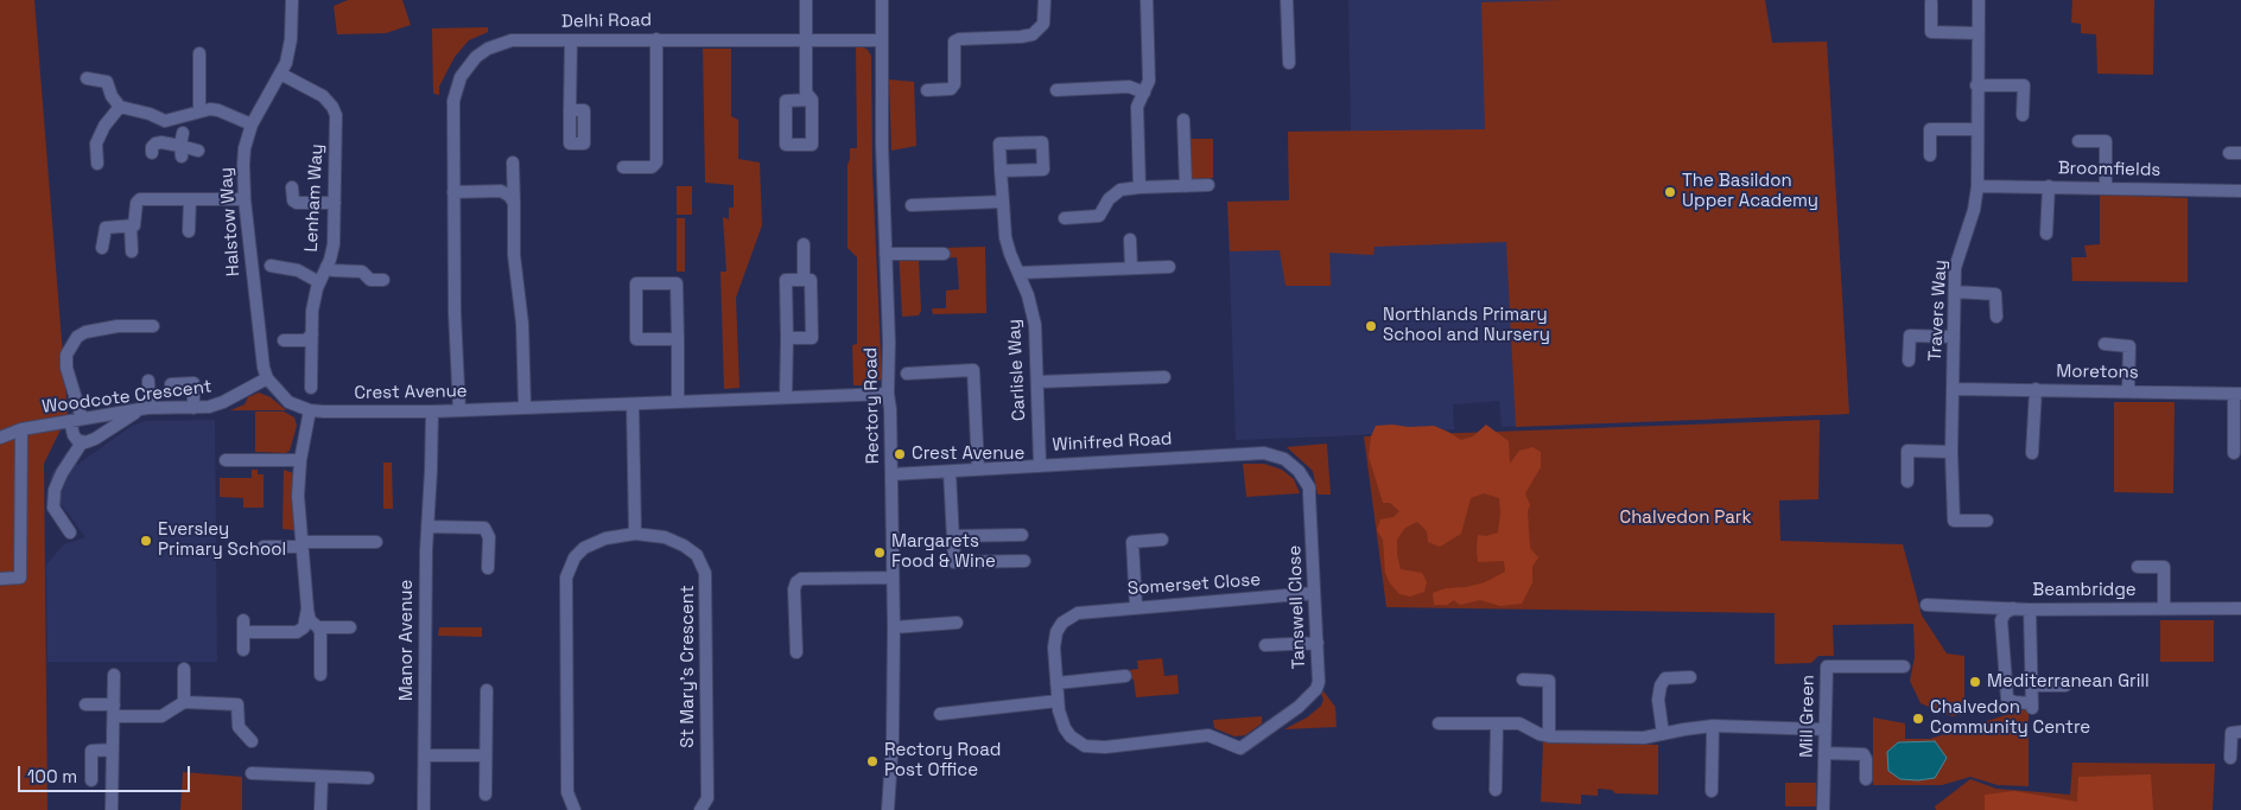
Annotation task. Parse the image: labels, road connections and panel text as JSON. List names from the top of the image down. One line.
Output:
{"streets":{"street":["Delhi Road","Broomfields","Lenham Way","Halstow Way","Travers Way","Carlisle Way","Moretons","Crest Avenue","Woodcote Crescent","Rectory Road","Winifred Road","Somerset Close","Beambridge","Tanswell Close","Manor Avenue","St Mary's Crescent","Mill Green"]},"crossings":[["Delhi Road","Crest Avenue"],["Delhi Road","Rectory Road"],["Broomfields","Travers Way"],["Lenham Way","Halstow Way"],["Halstow Way","Crest Avenue"],["Halstow Way","Woodcote Crescent"],["Travers Way","Moretons"],["Carlisle Way","Winifred Road"],["Crest Avenue","Woodcote Crescent"],["Crest Avenue","Rectory Road"],["Crest Avenue","Manor Avenue"],["Rectory Road","Winifred Road"],["Winifred Road","Tanswell Close"],["Somerset Close","Tanswell Close"]],"parks":["Chalvedon Park"],"places":["The Basildon Upper Academy","Northlands Primary School and Nursery","Crest Avenue","Eversley Primary School","Margarets Food & Wine","Mediterranean Grill","Chalvedon Community Centre","Rectory Road Post Office"],"scale_bar":"100 m"}
